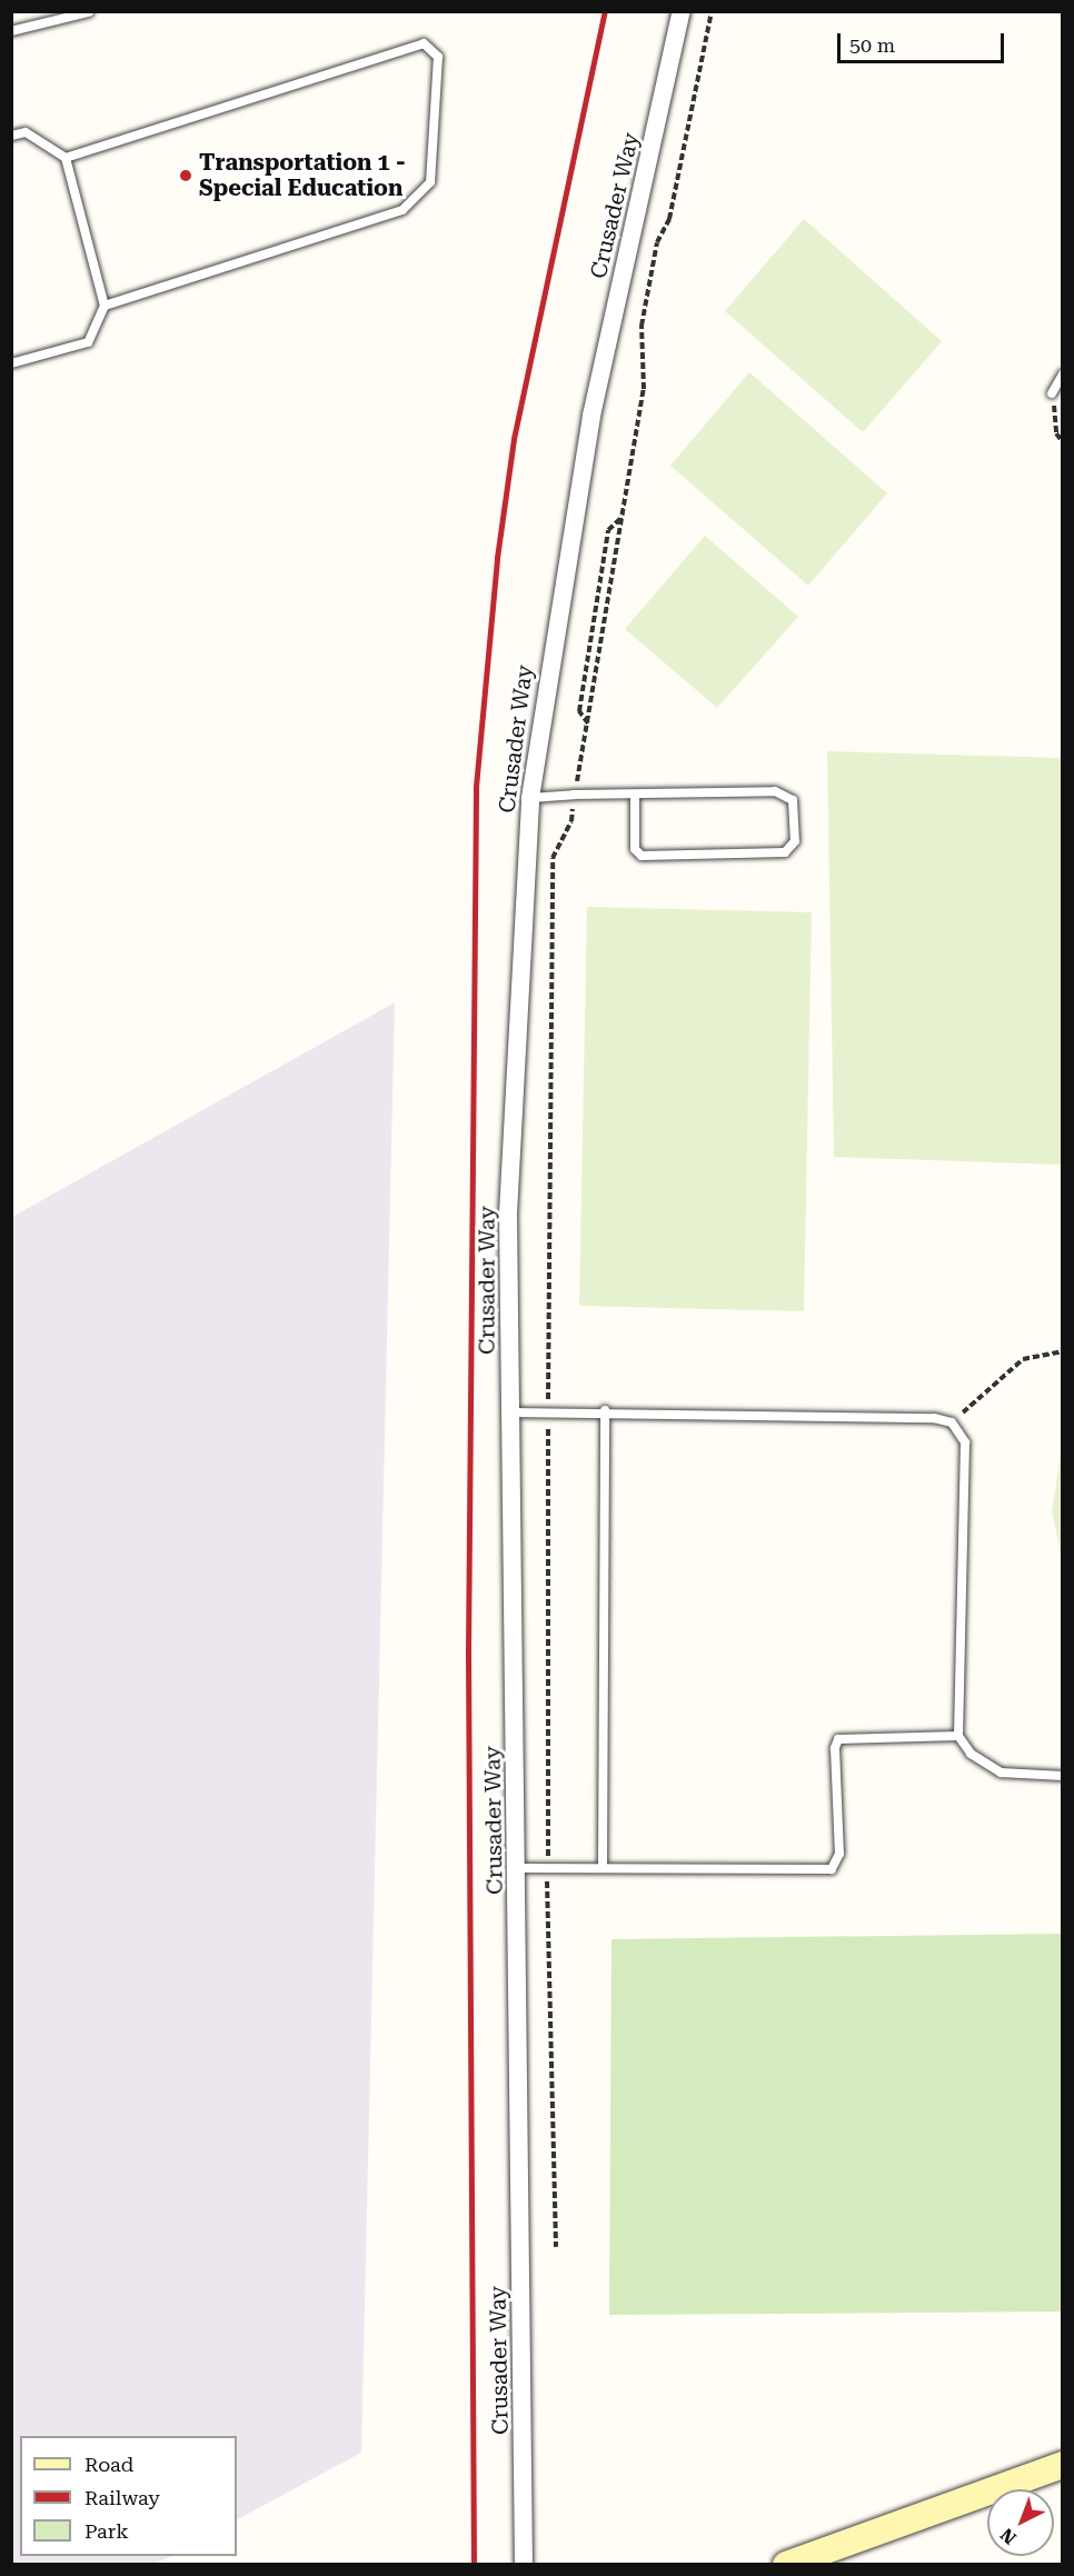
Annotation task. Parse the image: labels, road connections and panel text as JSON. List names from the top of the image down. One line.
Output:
{"streets":{"street":["Crusader Way"]},"places":["Transportation 1 - Special Education"],"legend":["Road","Railway","Park"],"scale_bar":"50 m","north":"bottom left"}
